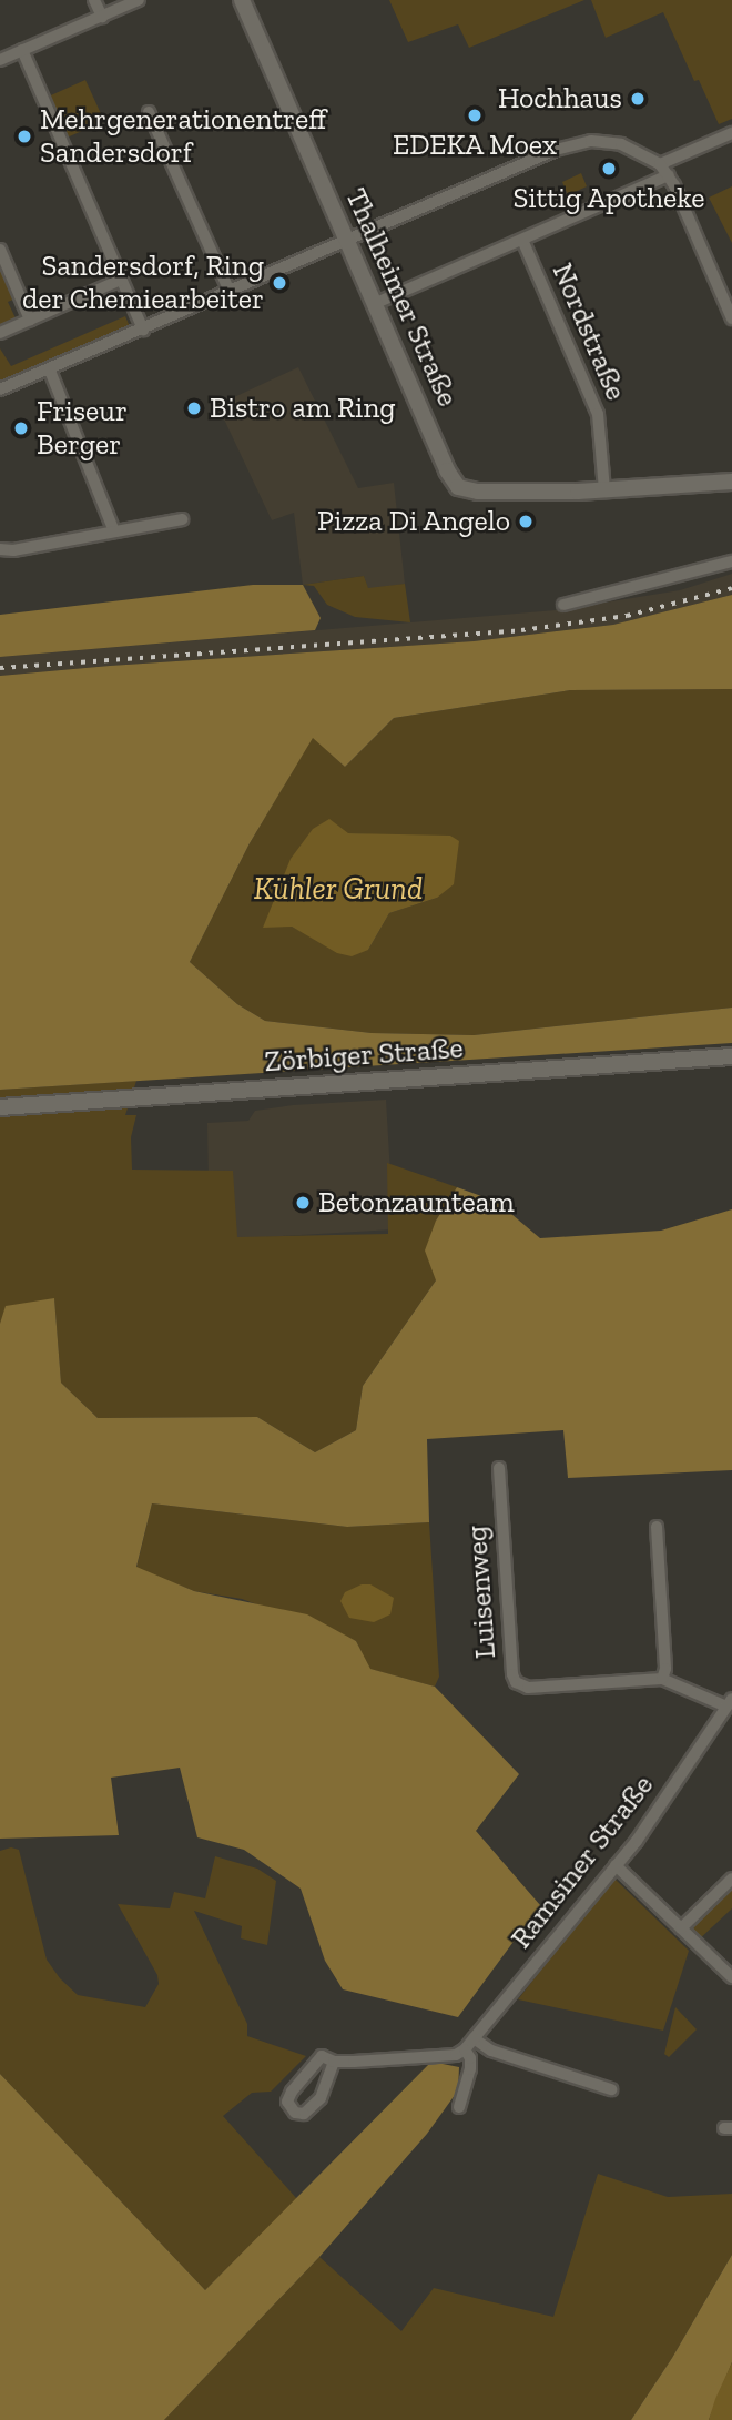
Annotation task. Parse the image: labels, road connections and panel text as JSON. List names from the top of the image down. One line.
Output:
{"streets":{"street":["Thalheimer Straße","Nordstraße","Zörbiger Straße","Luisenweg","Ramsiner Straße"]},"crossings":[["Thalheimer Straße","Nordstraße"],["Luisenweg","Ramsiner Straße"]],"water":["Kühler Grund"],"places":["Hochhaus","EDEKA Moex","Mehrgenerationentreff Sandersdorf","Sittig Apotheke","Sandersdorf, Ring der Chemiearbeiter","Bistro am Ring","Friseur Berger","Pizza Di Angelo","Betonzaunteam"]}
